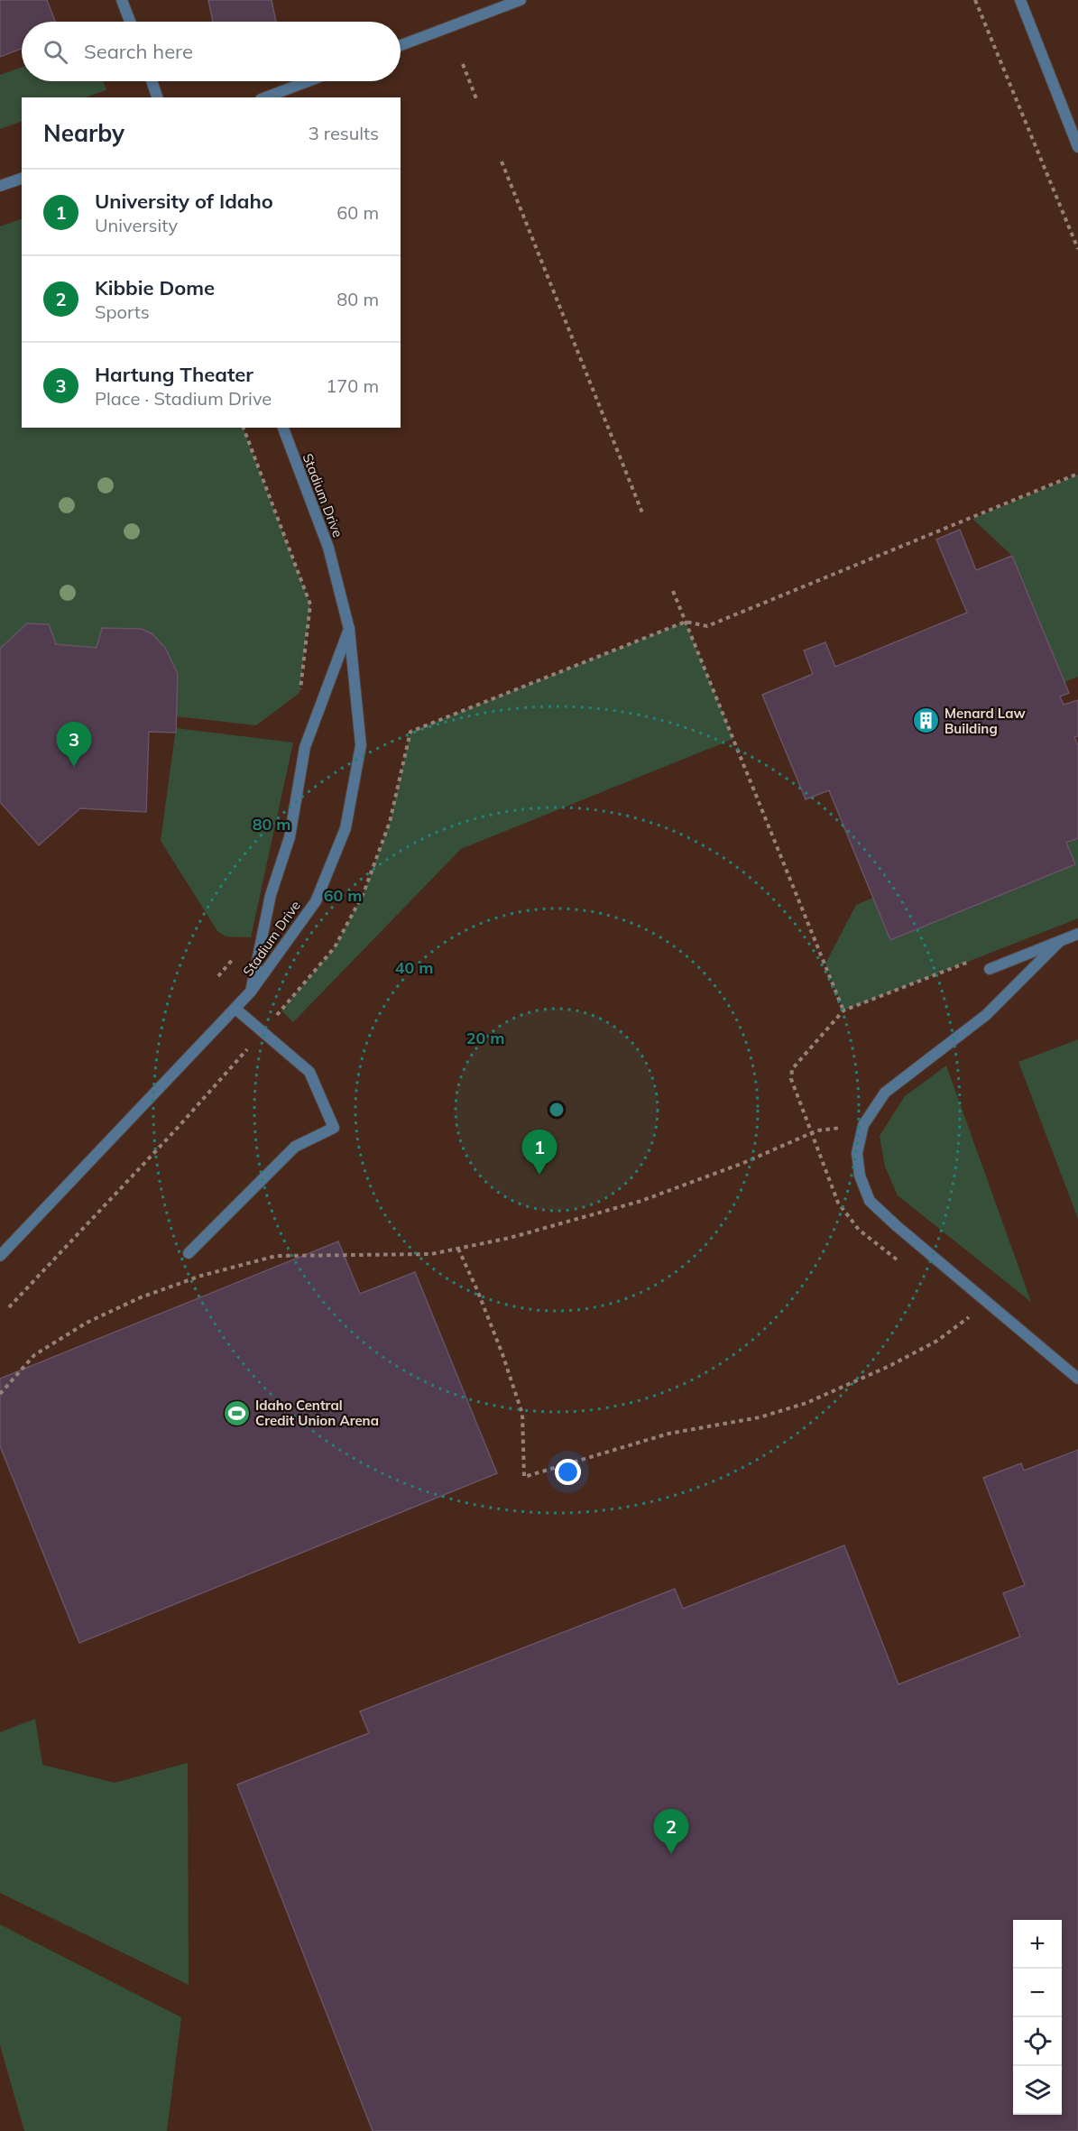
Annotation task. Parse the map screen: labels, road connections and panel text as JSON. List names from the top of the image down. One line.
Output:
{"streets":{"street":["Stadium Drive"]},"places":{"building":["Menard Law Building"],"sports":["Idaho Central Credit Union Arena"]},"page":{"search":"Search here","heading":["Nearby","3 results"],"list":[{"mark":"1","name":"University of Idaho","note":"University","value":"60 m"},{"mark":"2","name":"Kibbie Dome","note":"Sports","value":"80 m"},{"mark":"3","name":"Hartung Theater","note":"Place · Stadium Drive","value":"170 m"}],"pins":["3","1","2"],"map_buttons":["+","−"]},"rings":["80 m","60 m","40 m","20 m"]}
